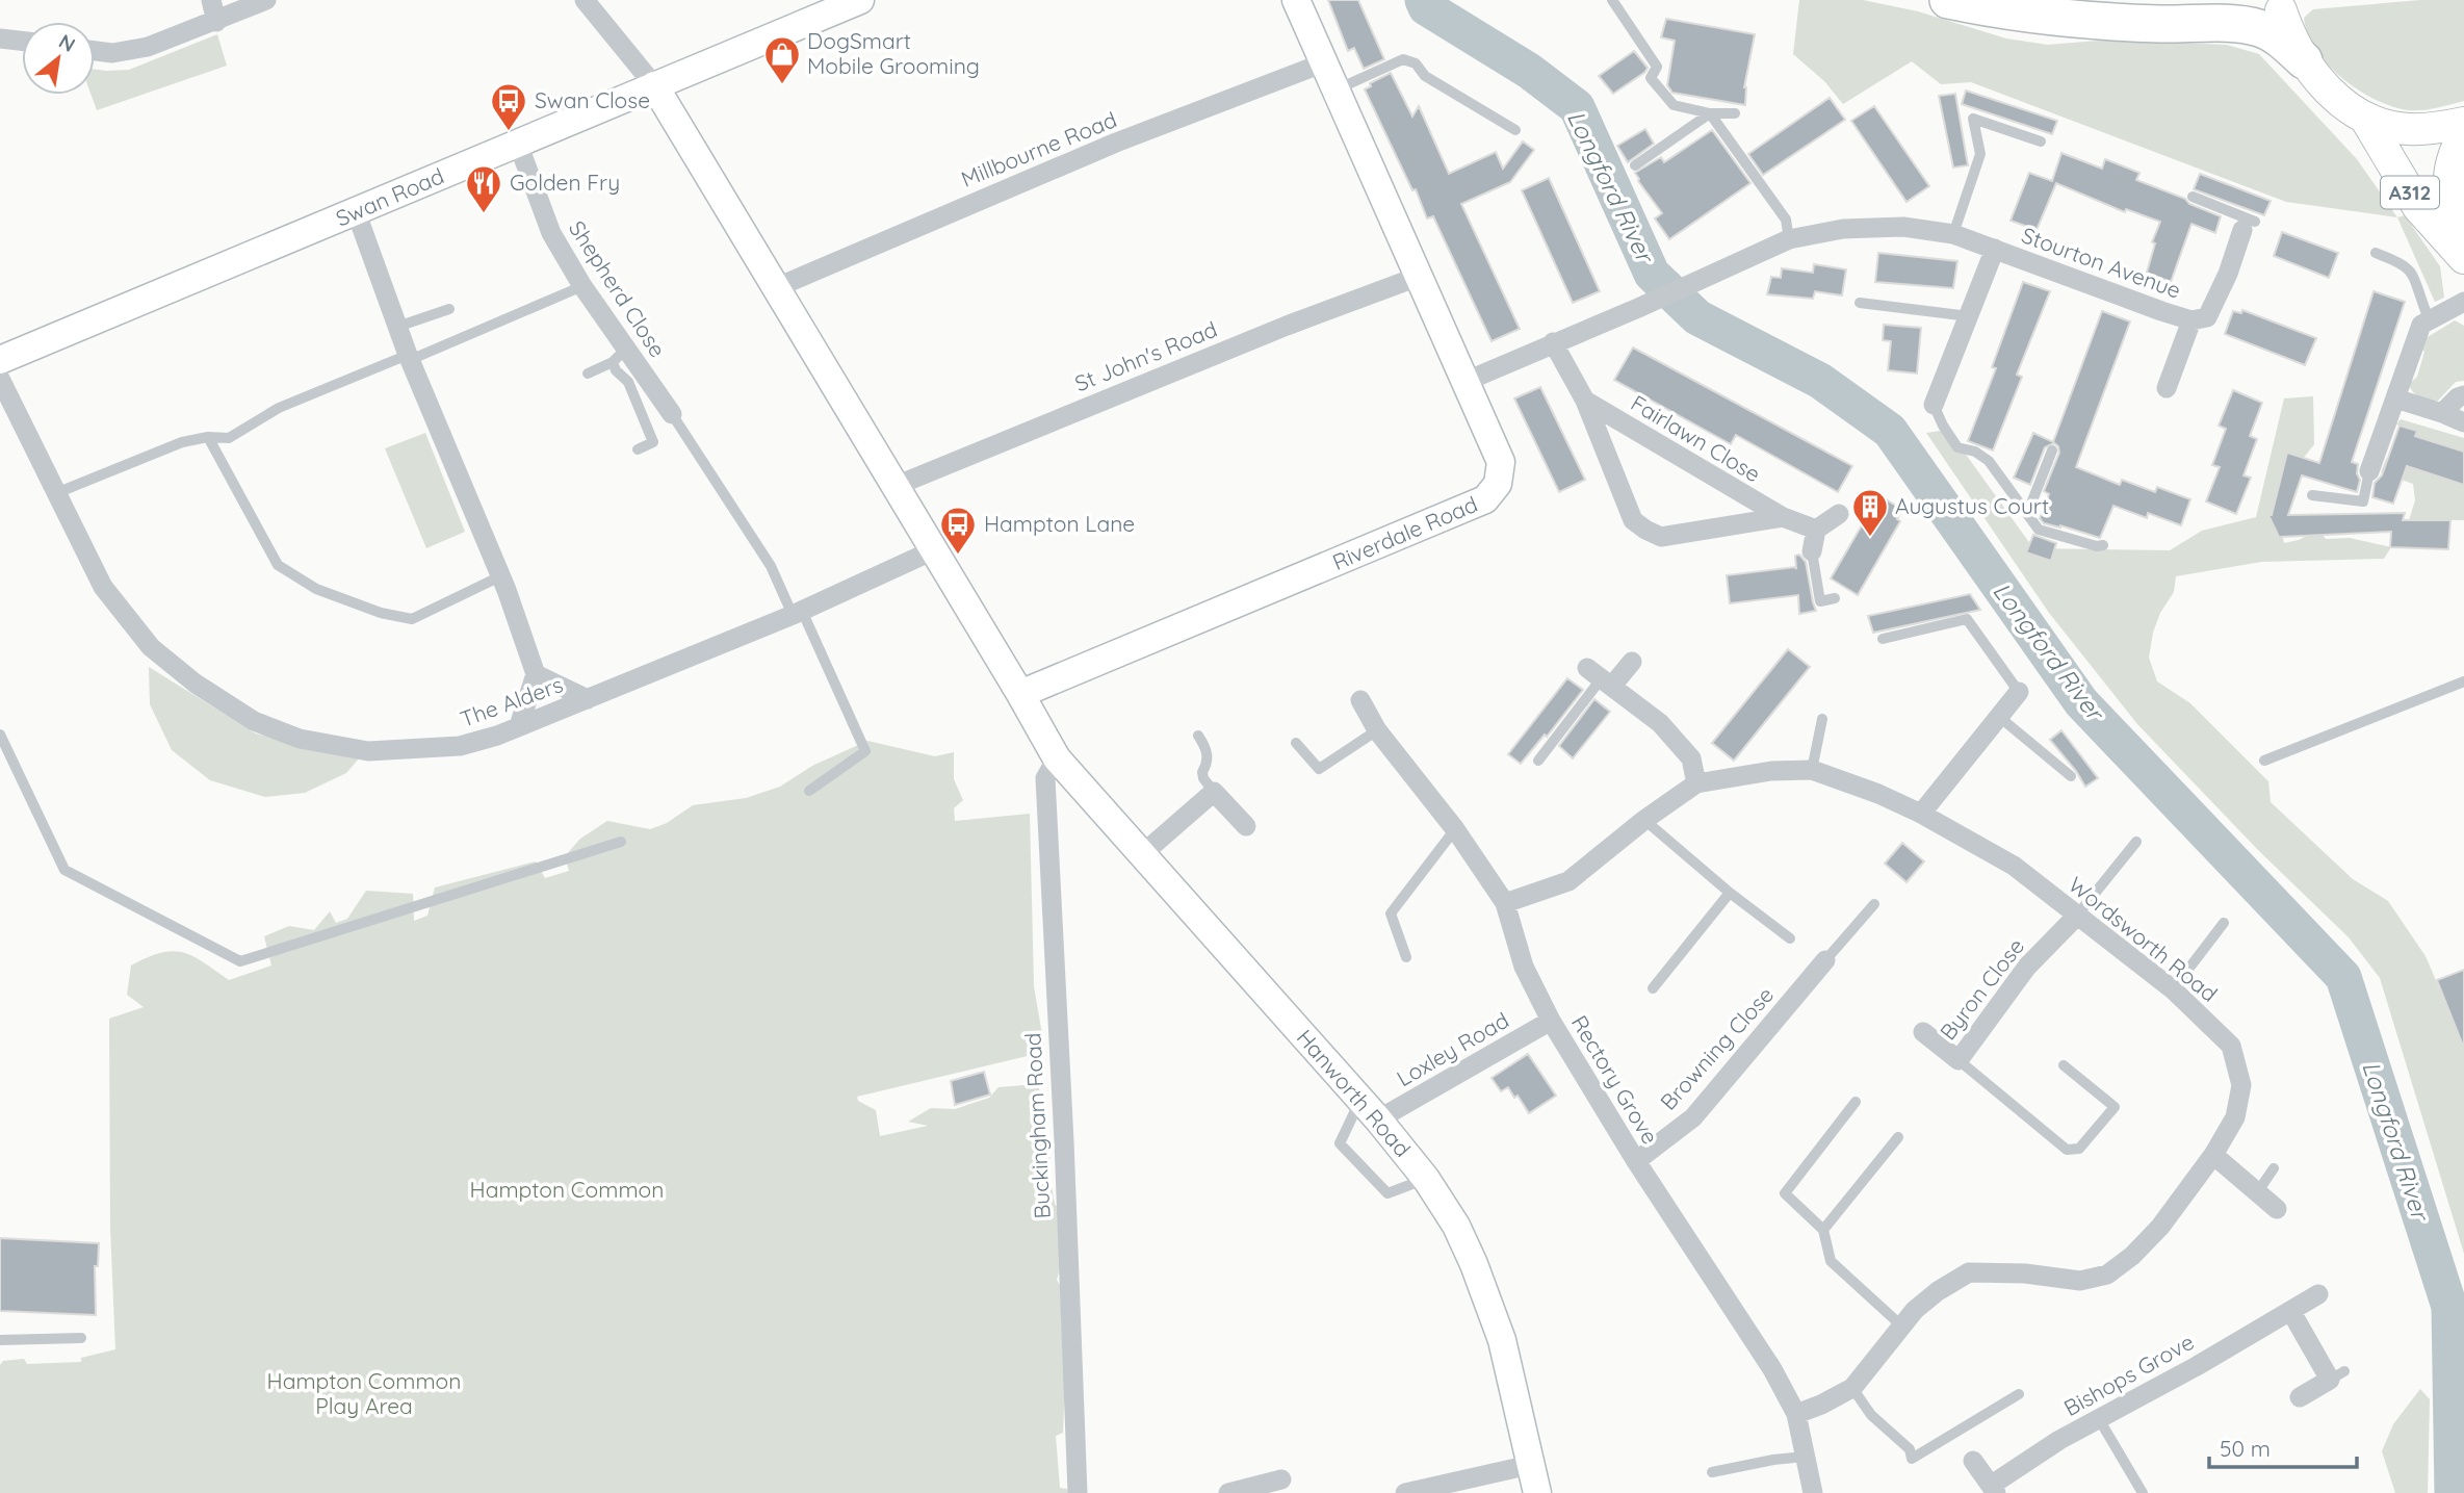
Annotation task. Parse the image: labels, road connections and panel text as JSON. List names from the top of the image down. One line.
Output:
{"streets":{"main road":["A312"],"street":["Millbourne Road","Swan Road","Stourton Avenue","Shepherd Close","St John's Road","Fairlawn Close","Riverdale Road","The Alders","Wordsworth Road","Byron Close","Browning Close","Loxley Road","Rectory Grove","Hanworth Road","Buckingham Road","Bishops Grove"]},"crossings":[["Millbourne Road","Riverdale Road"],["Swan Road","Shepherd Close"],["Stourton Avenue","Fairlawn Close"],["Stourton Avenue","Riverdale Road"],["St John's Road","Riverdale Road"],["Wordsworth Road","Byron Close"],["Wordsworth Road","Rectory Grove"],["Browning Close","Rectory Grove"],["Loxley Road","Rectory Grove"],["Loxley Road","Hanworth Road"],["Hanworth Road","Buckingham Road"]],"water":["Longford River"],"parks":["Hampton Common","Hampton Common Play Area"],"places":{"shop":["DogSmart Mobile Grooming"],"bus stop":["Swan Close","Hampton Lane"],"restaurant":["Golden Fry"],"building":["Augustus Court"]},"scale_bar":"50 m","north":"top right"}
